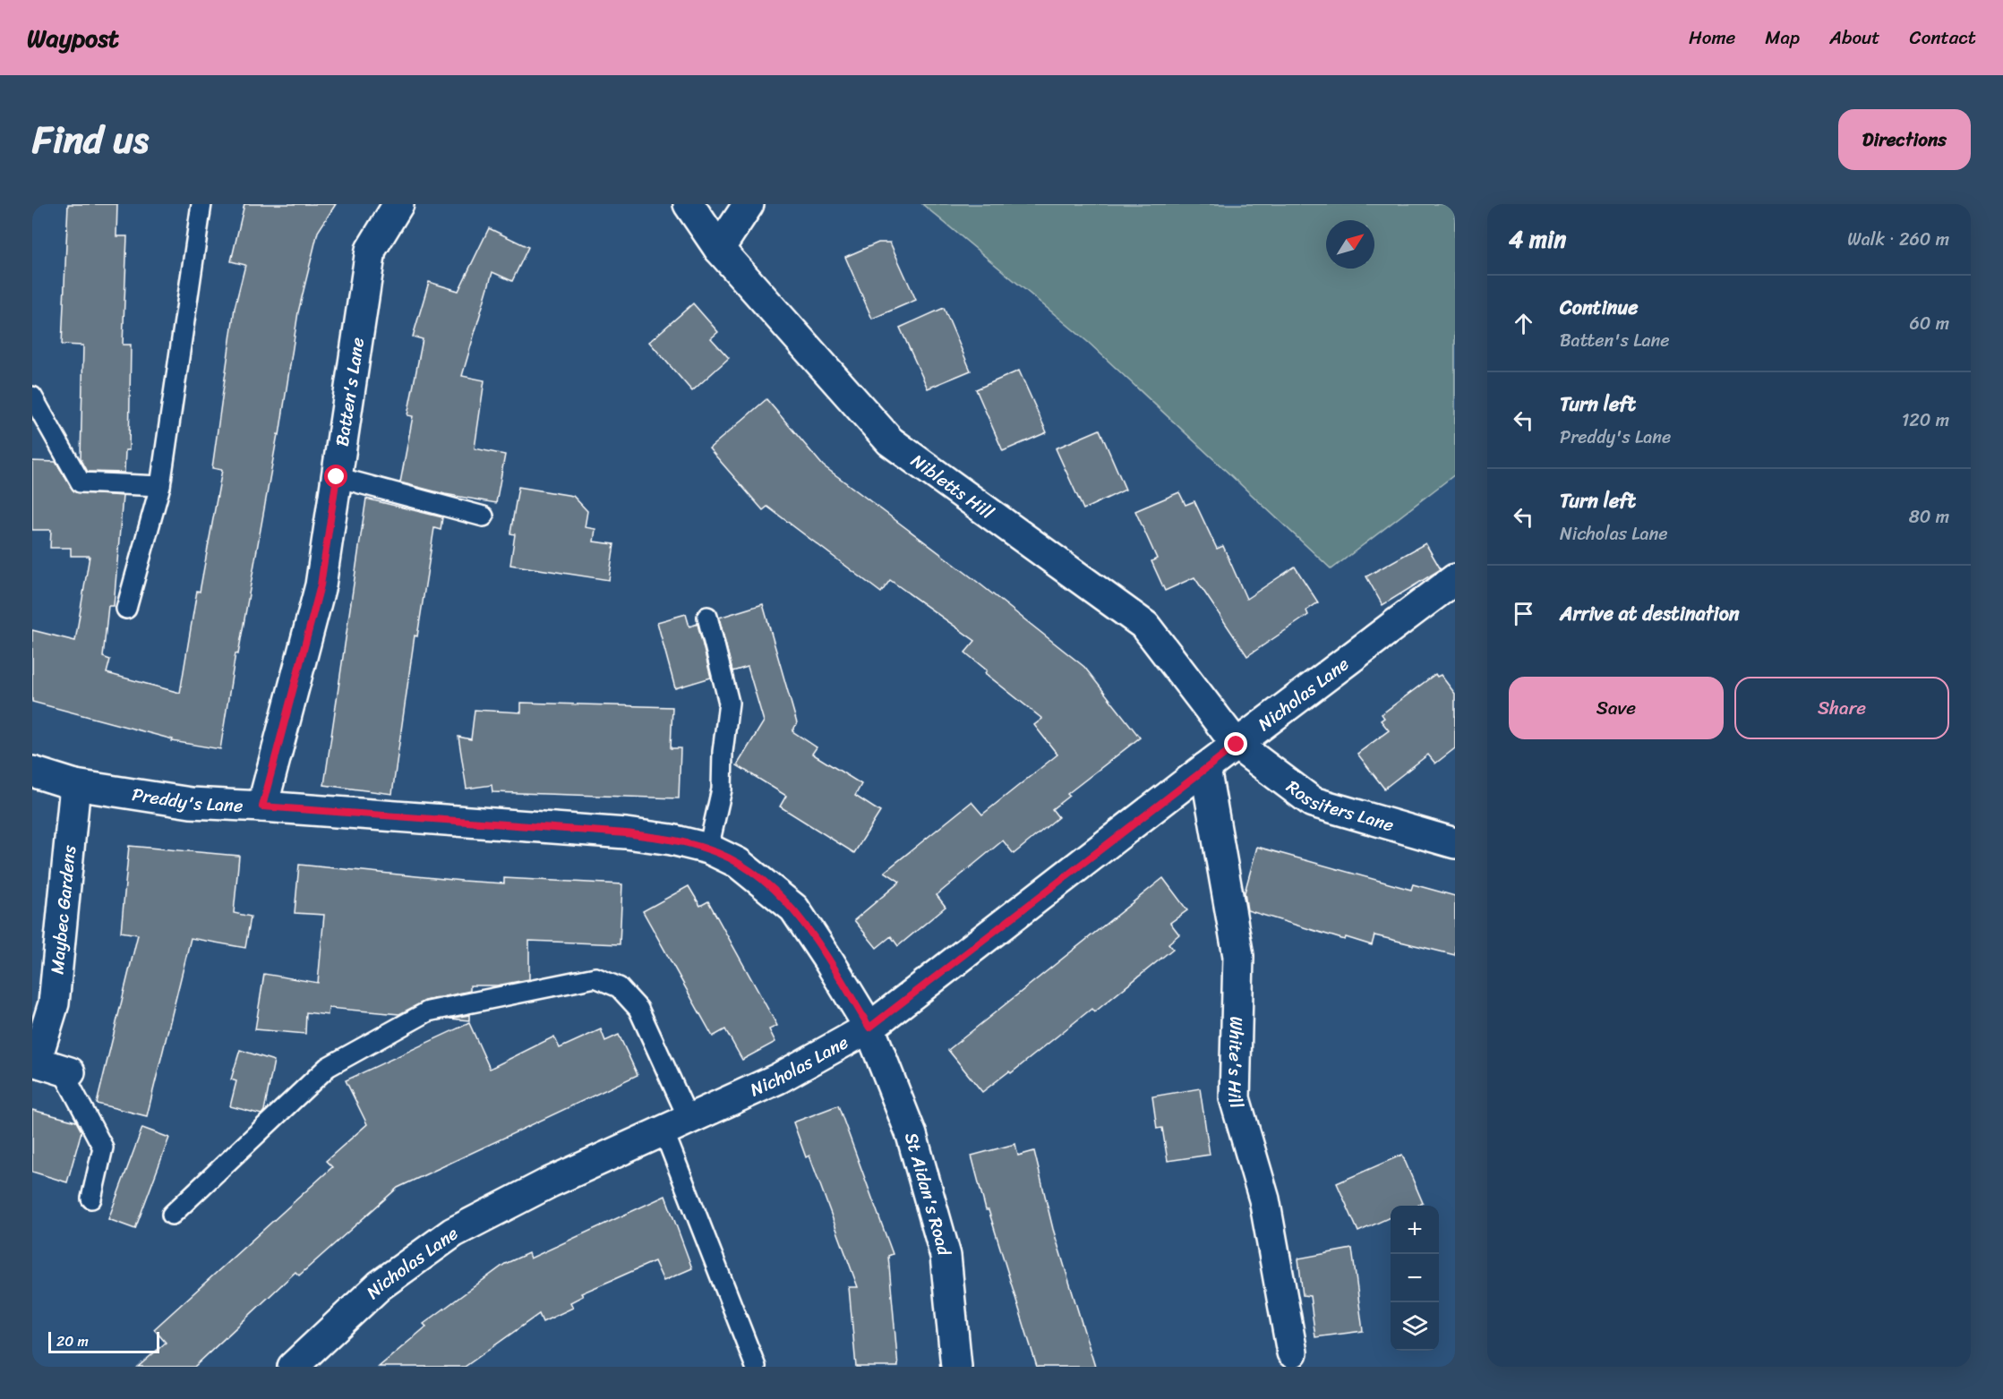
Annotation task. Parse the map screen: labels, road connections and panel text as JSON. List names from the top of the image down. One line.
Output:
{"streets":{"street":["Batten's Lane","Nibletts Hill","Nicholas Lane","Preddy's Lane","Rossiters Lane","Maybec Gardens","White's Hill","St Aidan's Road"]},"crossings":[["Batten's Lane","Preddy's Lane"],["Nibletts Hill","Nicholas Lane"],["Nibletts Hill","Rossiters Lane"],["Nicholas Lane","Preddy's Lane"],["Nicholas Lane","Rossiters Lane"],["Nicholas Lane","White's Hill"],["Nicholas Lane","St Aidan's Road"],["Preddy's Lane","Maybec Gardens"],["Preddy's Lane","St Aidan's Road"]],"scale_bar":"20 m","north":"top right","page":{"header":"Waypost","nav":["Home","Map","About","Contact"],"title":"Find us","buttons":["Directions",["Save","Share"]],"heading":["4 min","Walk · 260 m"],"list":[["Continue","Batten's Lane","60 m"],["Turn left","Preddy's Lane","120 m"],["Turn left","Nicholas Lane","80 m"],"Arrive at destination"],"map_buttons":["+","−"],"scale":"20 m"}}
